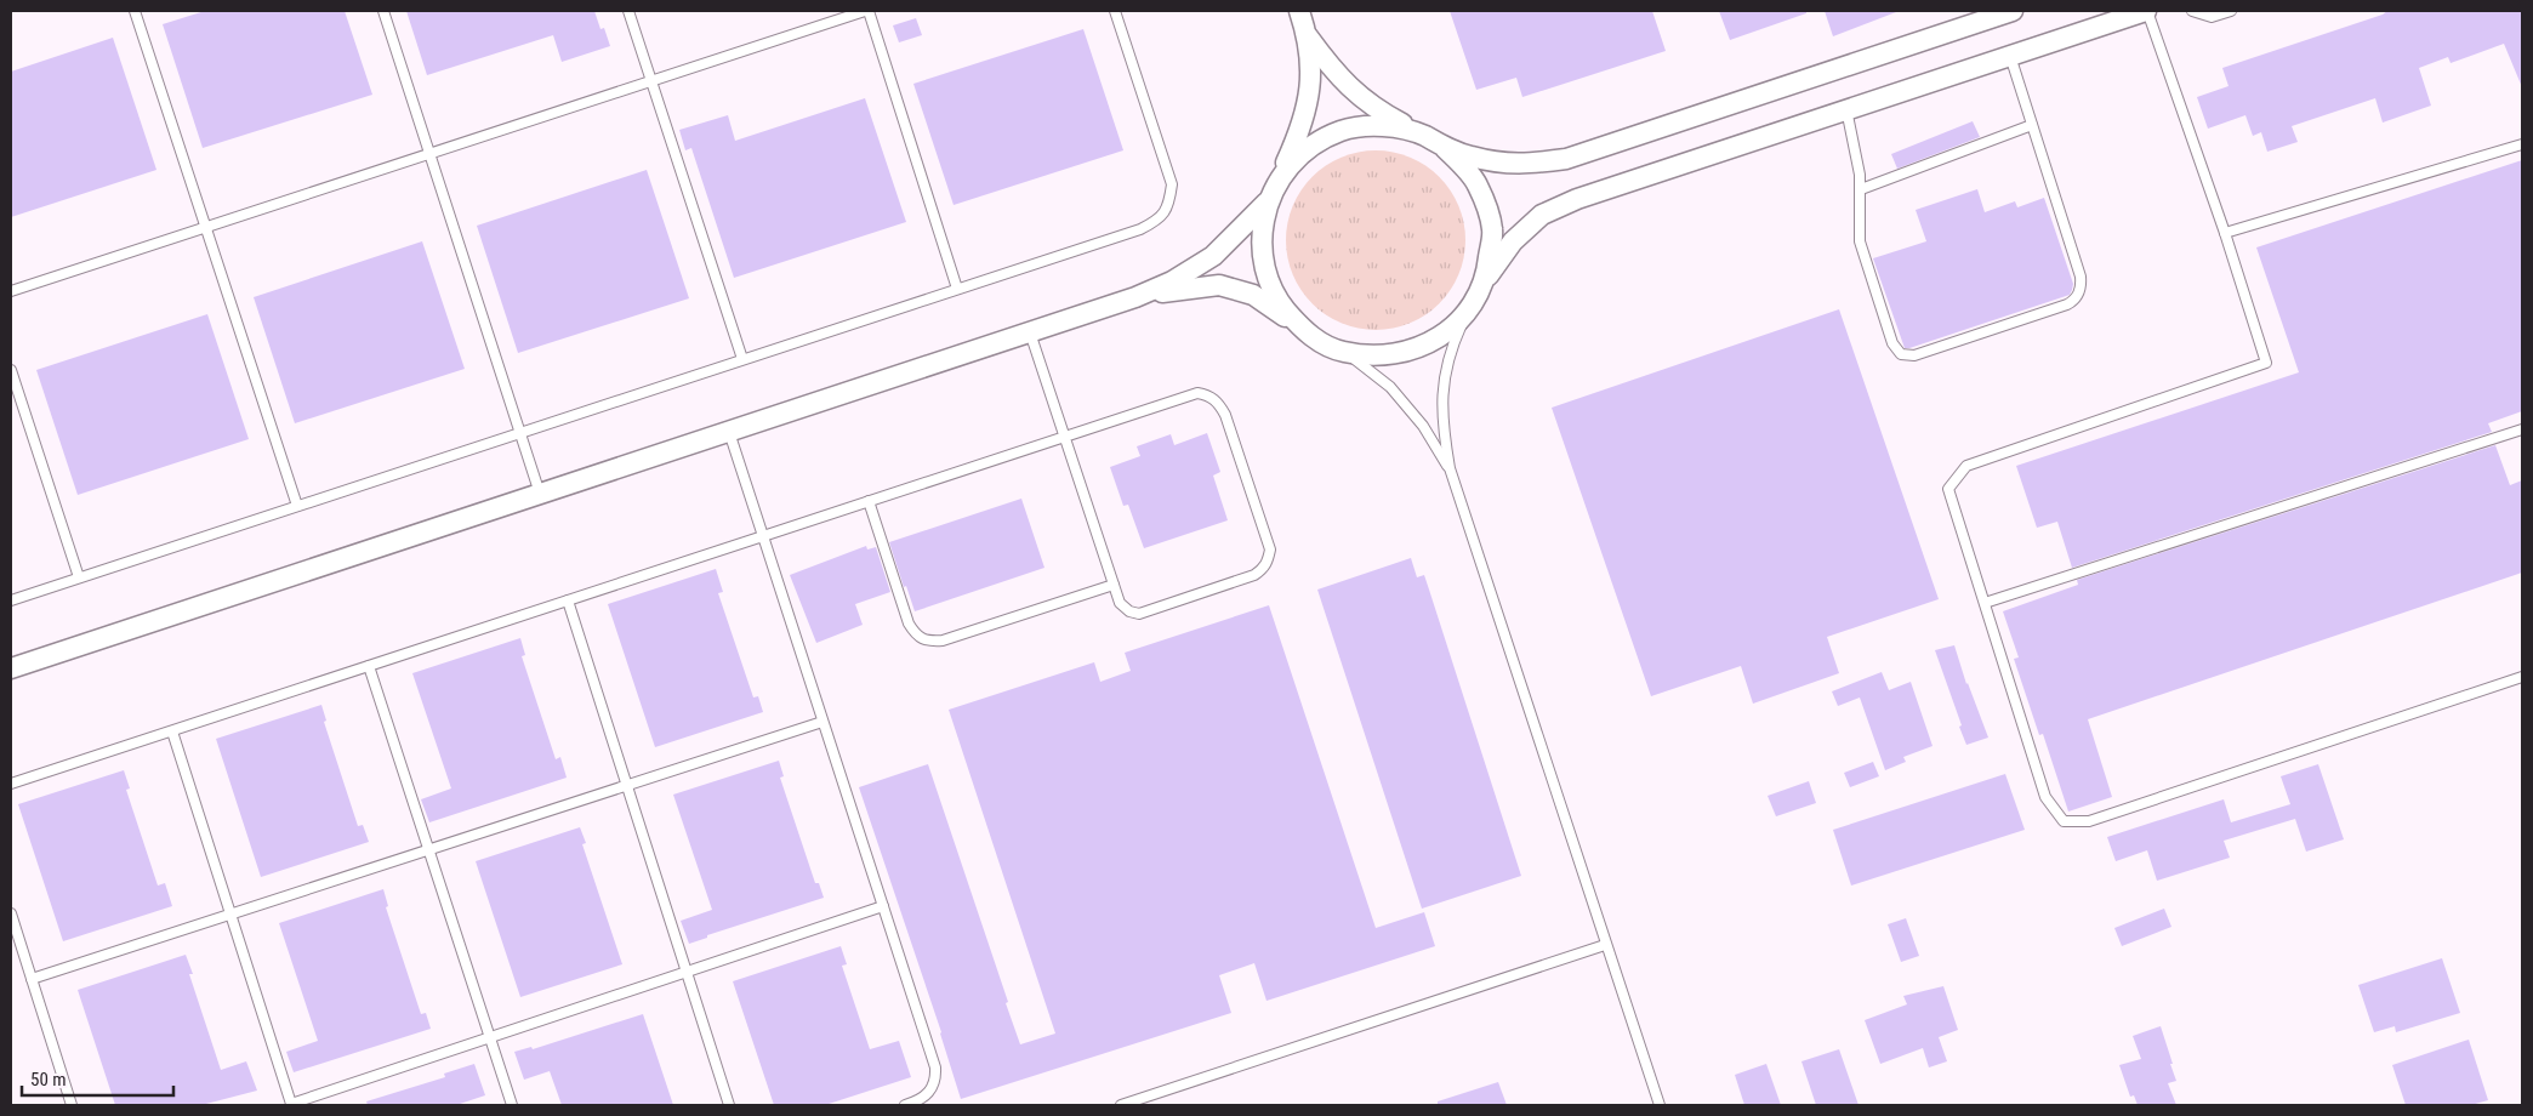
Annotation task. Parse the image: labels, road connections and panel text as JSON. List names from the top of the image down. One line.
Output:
{"scale_bar":"50 m"}
